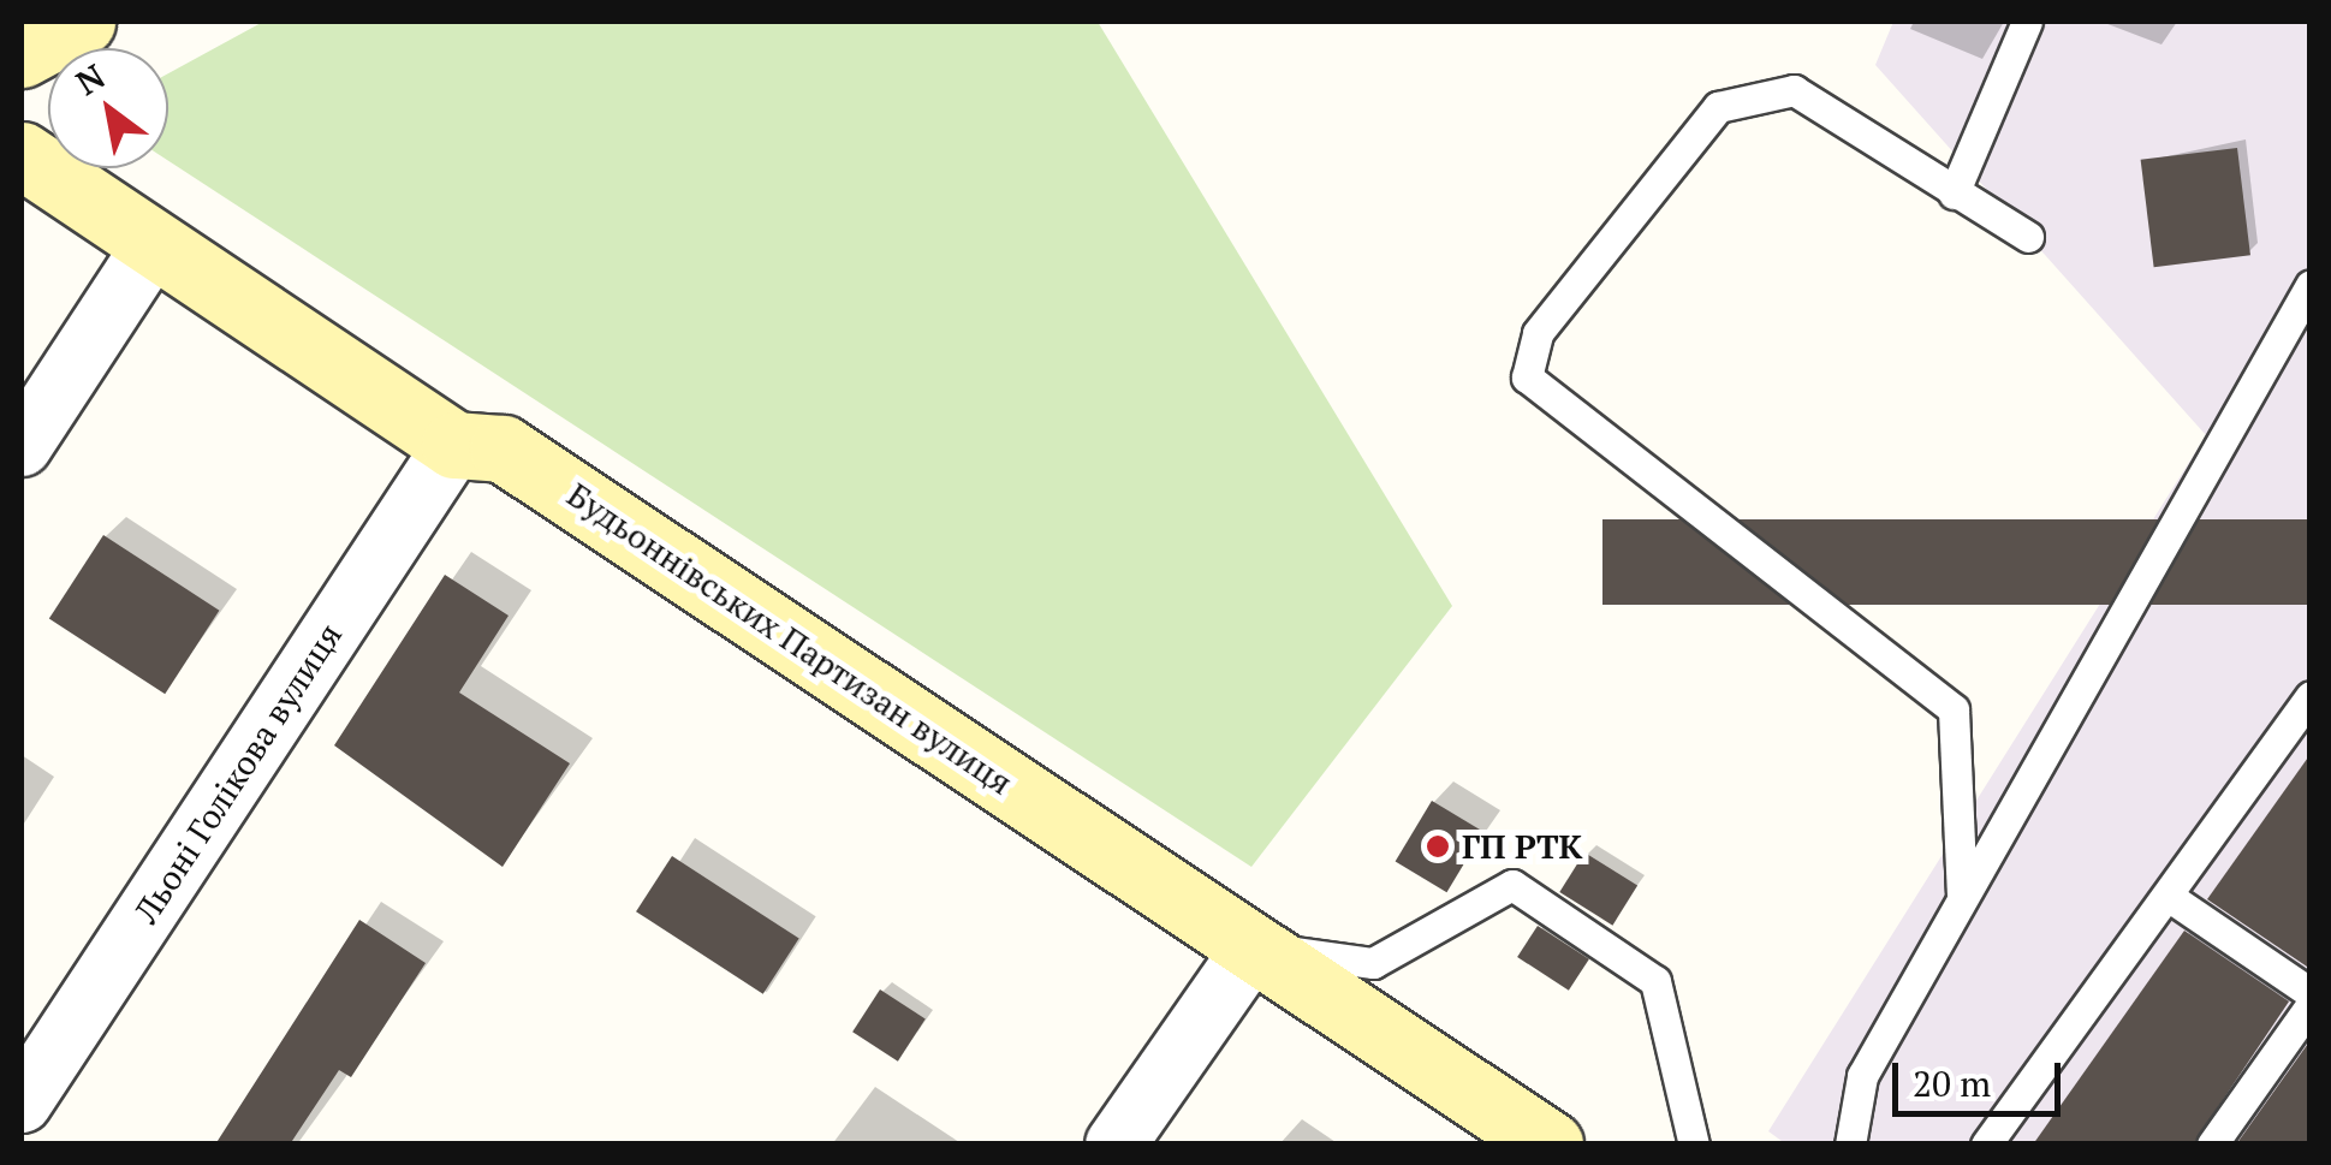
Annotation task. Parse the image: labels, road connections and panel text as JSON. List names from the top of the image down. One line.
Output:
{"streets":{"main road":["Будьоннівських Партизан вулиця"],"street":["Льоні Голікова вулиця"]},"crossings":[["Будьоннівських Партизан вулиця","Льоні Голікова вулиця"]],"places":["ГП РТК"],"scale_bar":"20 m","north":"top left"}
